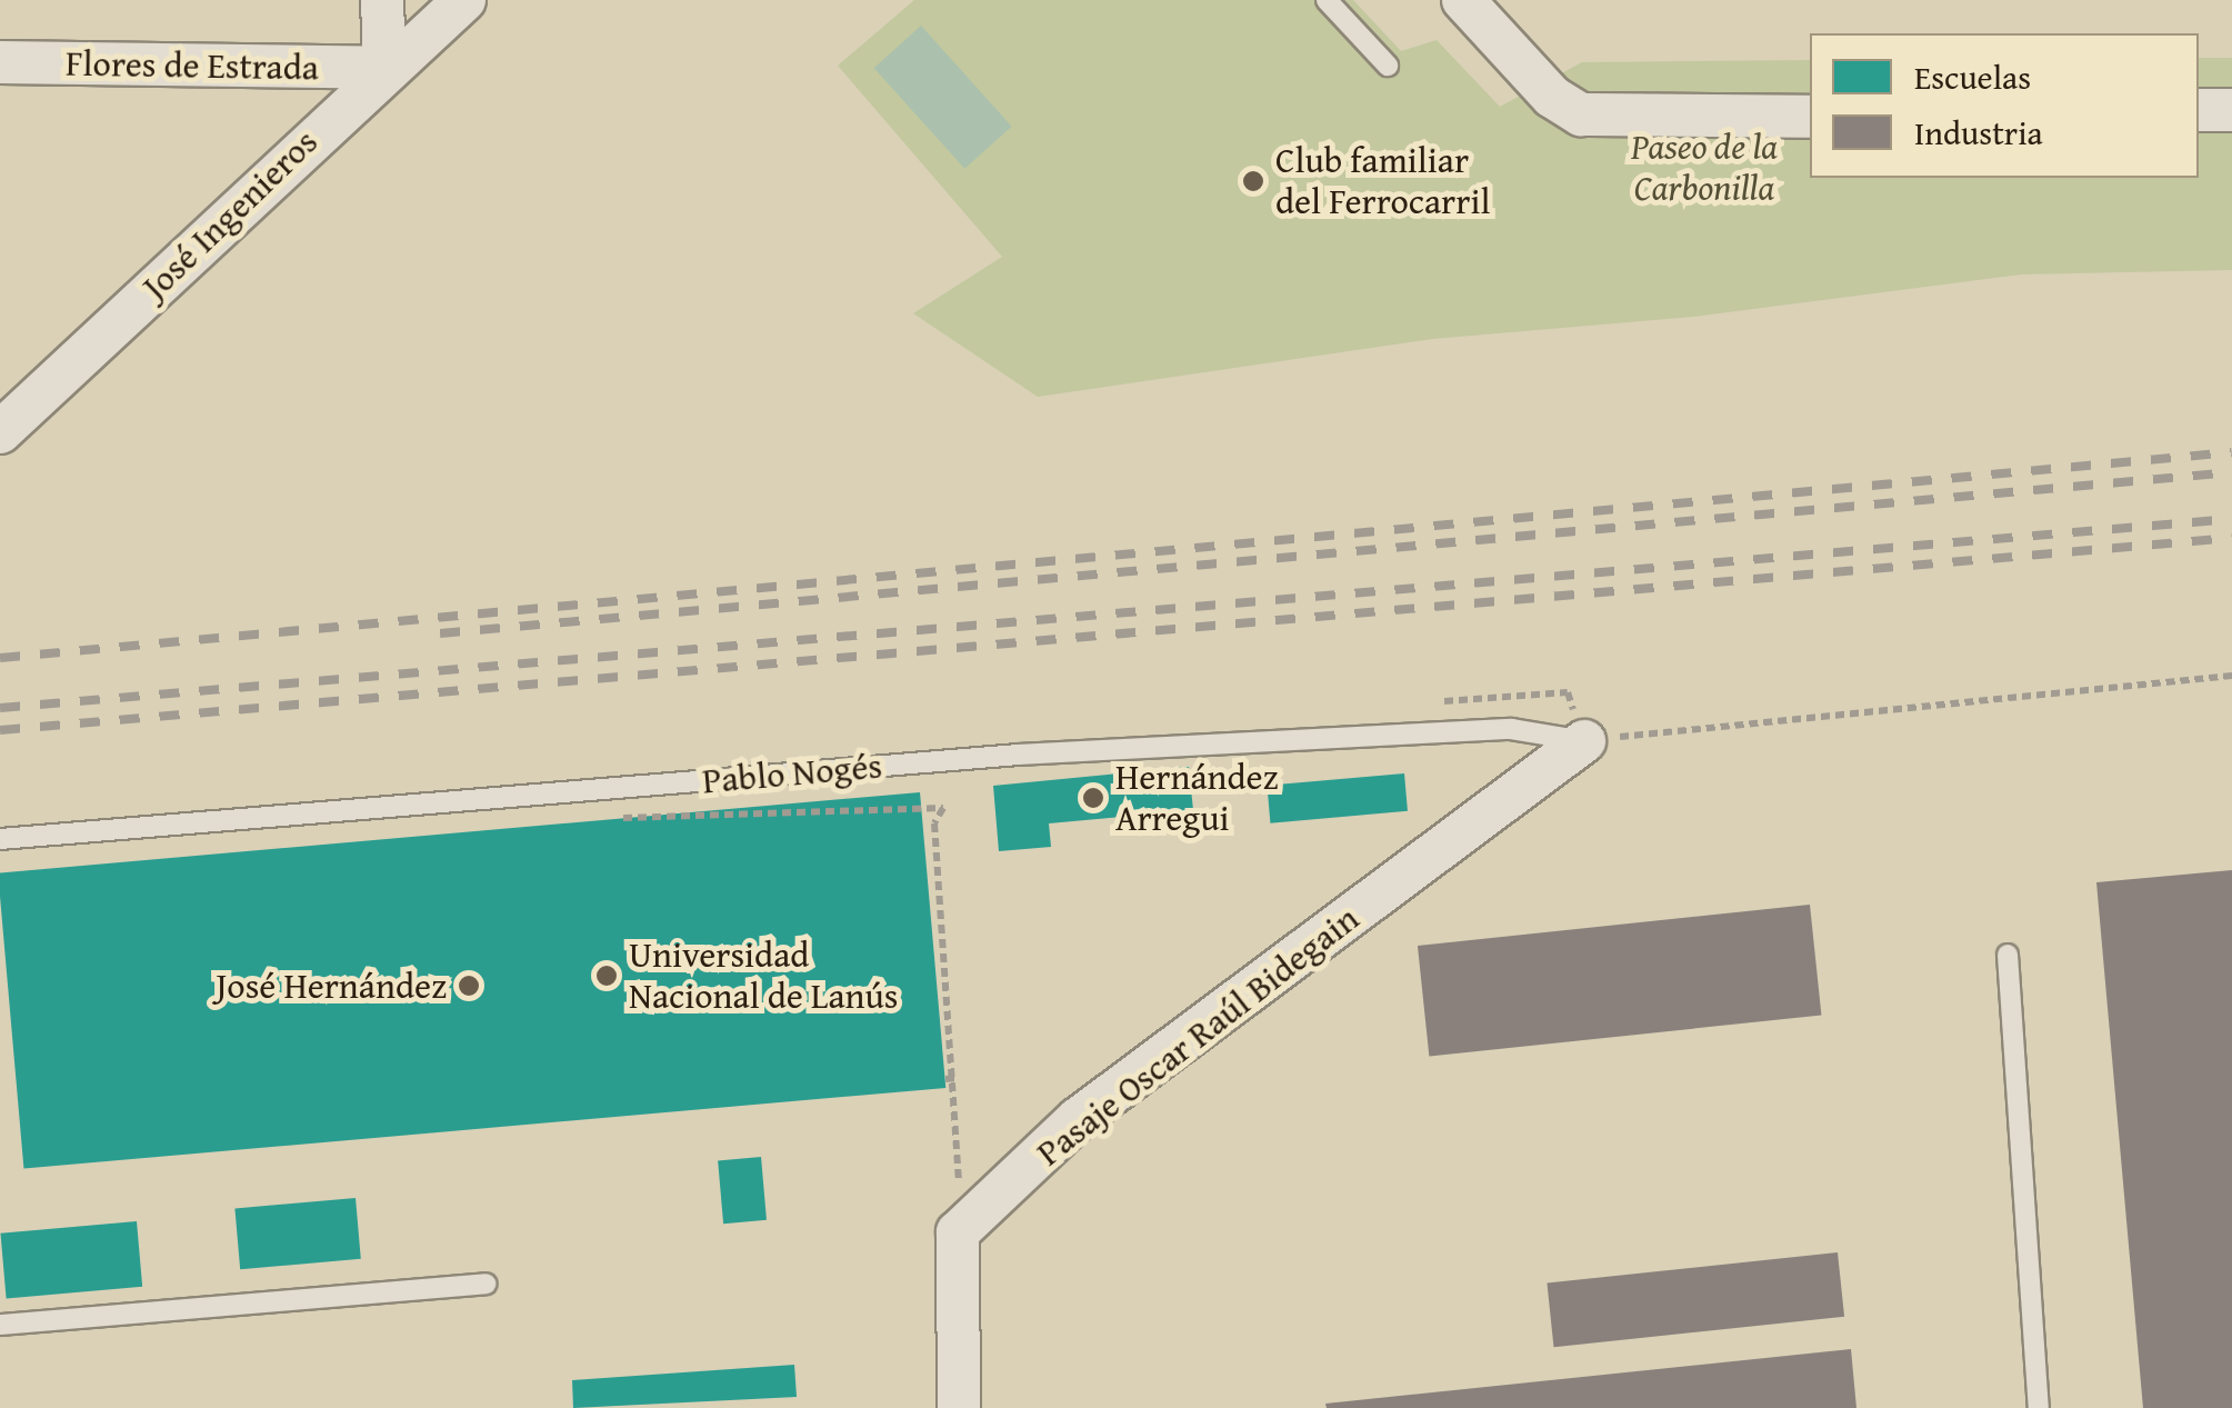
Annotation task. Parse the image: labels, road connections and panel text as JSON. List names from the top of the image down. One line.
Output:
{"streets":{"street":["Flores de Estrada","José Ingenieros","Pasaje Oscar Raúl Bidegain"],"lane":["Pablo Nogés"]},"crossings":[["Flores de Estrada","José Ingenieros"],["Pablo Nogés","Pasaje Oscar Raúl Bidegain"]],"parks":["Paseo de la Carbonilla"],"places":["Club familiar del Ferrocarril","Hernández Arregui","Universidad Nacional de Lanús","José Hernández"],"legend":["Escuelas","Industria"]}
